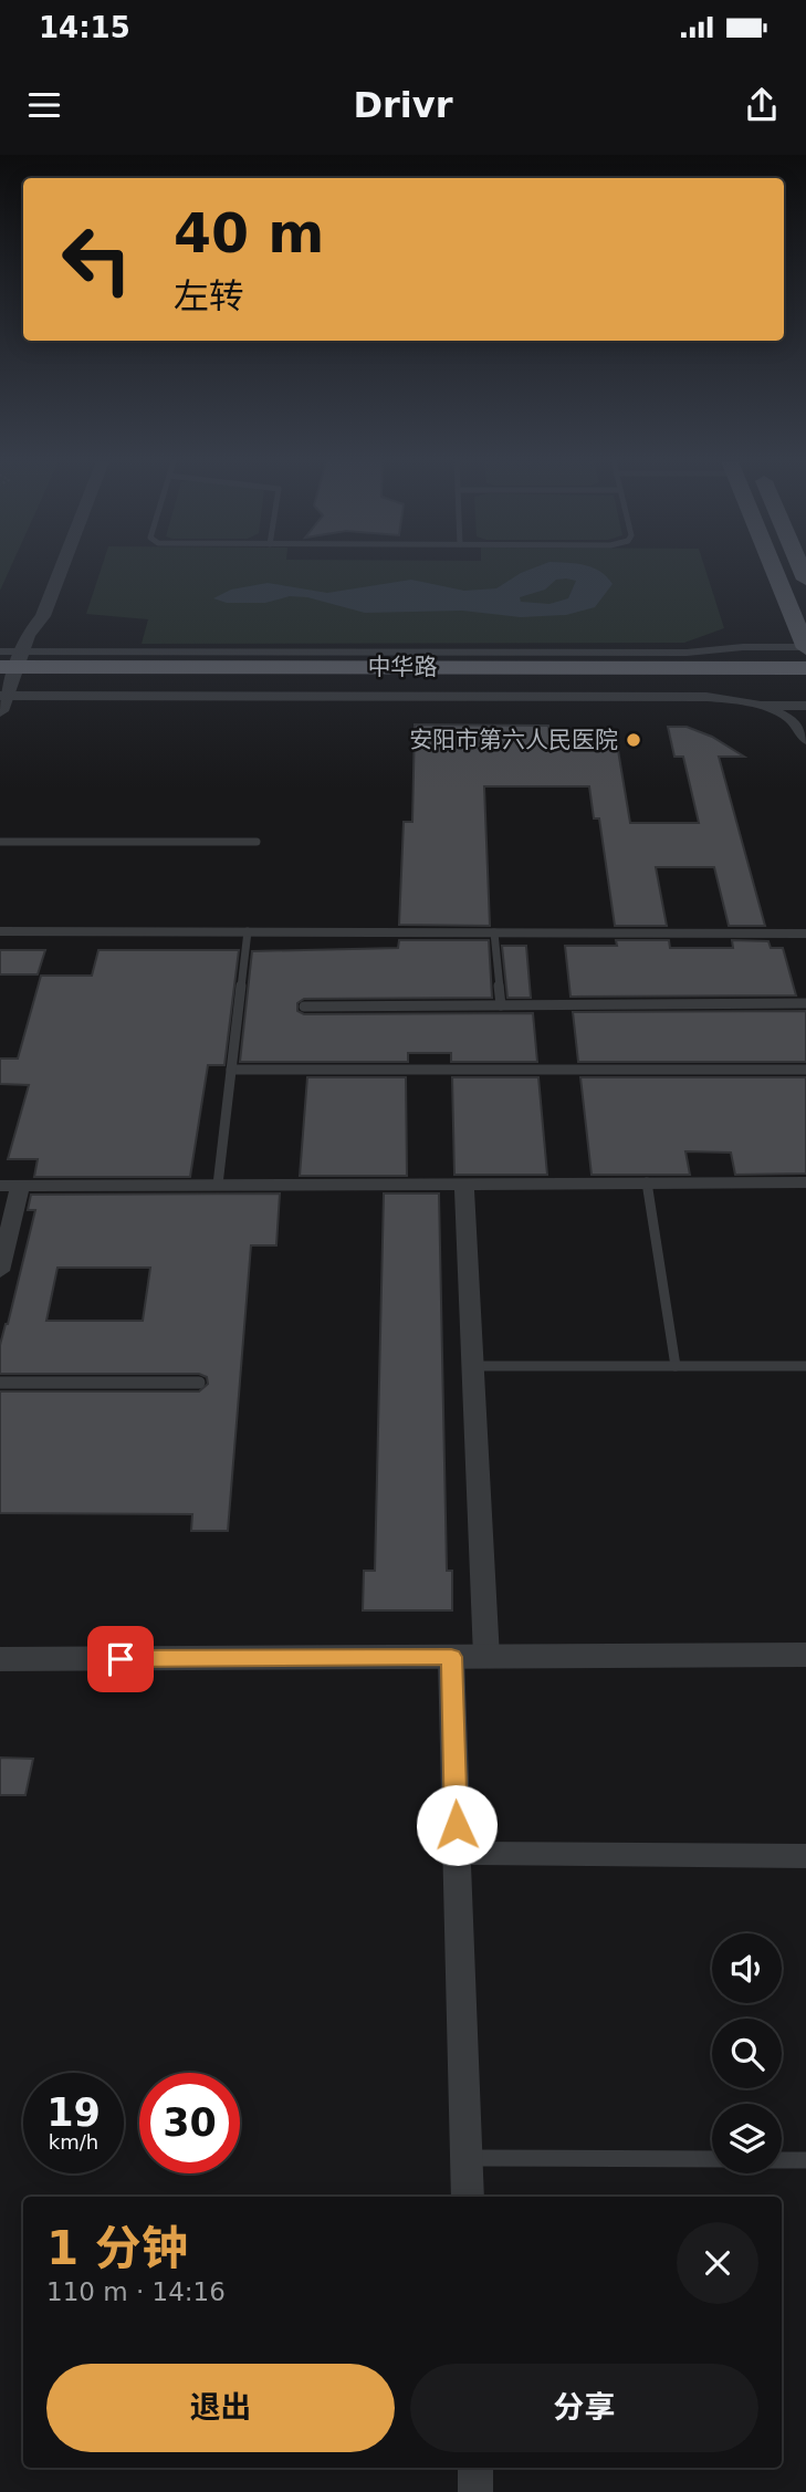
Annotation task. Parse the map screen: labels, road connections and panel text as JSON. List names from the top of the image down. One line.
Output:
{"streets":{"highway":["中华路"]},"places":["安阳市第六人民医院"],"page":{"status":"14:15","header":"Drivr","turn":["40 m","左转"],"speed":"19 km/h","limit":"30","heading":["1 分钟","110 m · 14:16"],"buttons":["退出","分享"]}}
